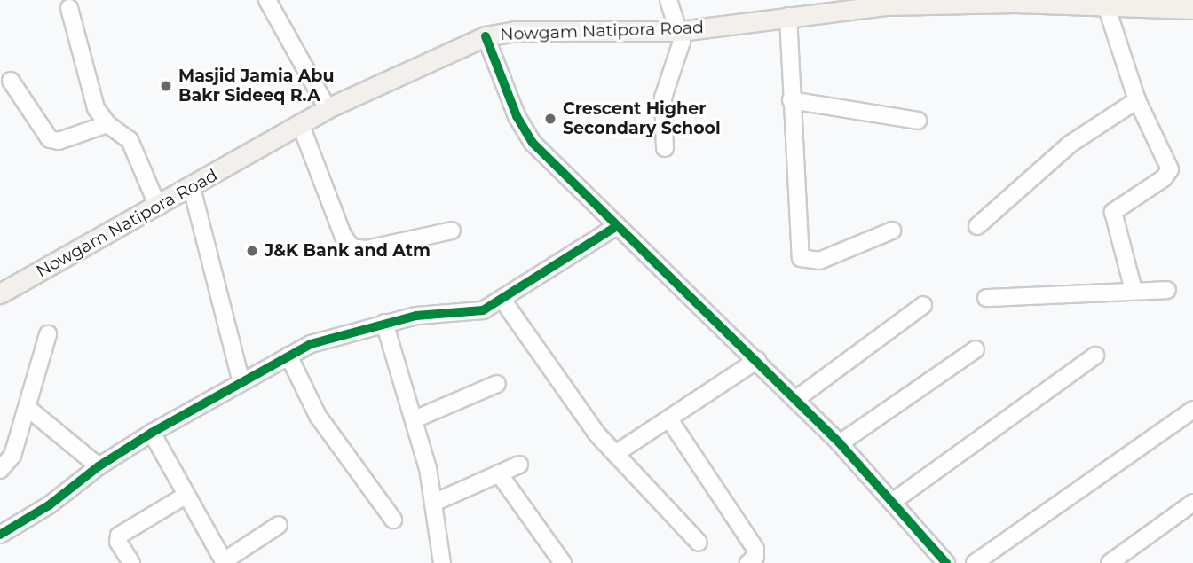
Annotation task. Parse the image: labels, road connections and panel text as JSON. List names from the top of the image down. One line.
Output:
{"streets":{"main road":["Nowgam Natipora Road"]},"places":["Masjid Jamia Abu Bakr Sideeq R.A","Crescent Higher Secondary School","J&K Bank and Atm"]}
